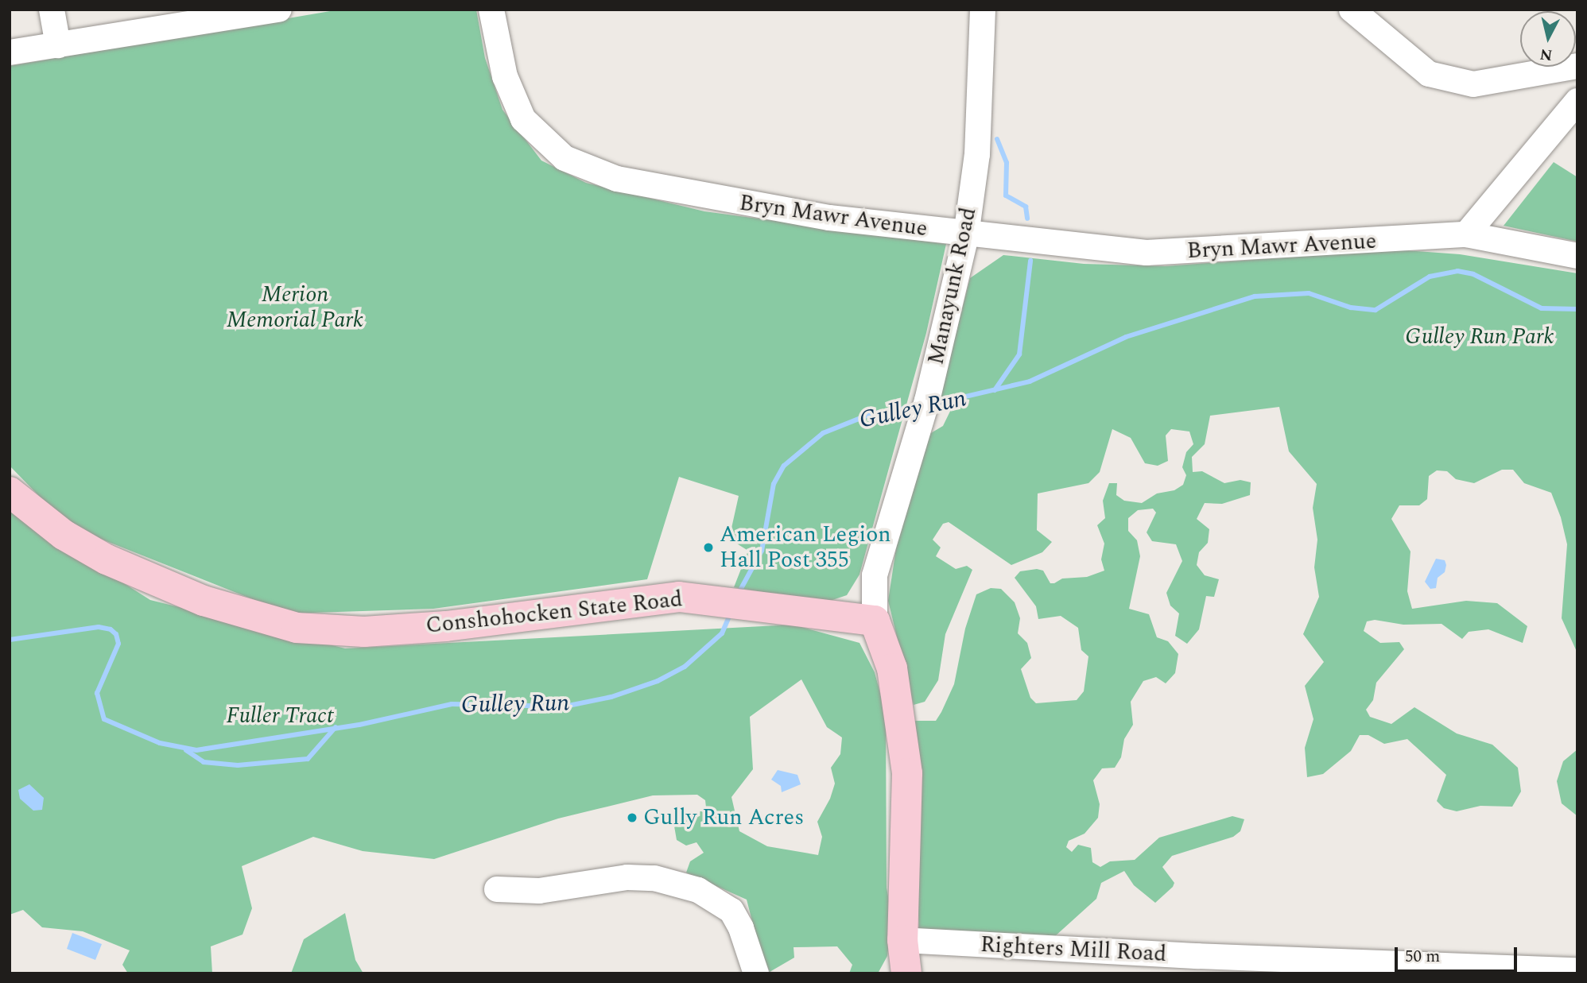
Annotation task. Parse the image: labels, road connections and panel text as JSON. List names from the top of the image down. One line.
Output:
{"streets":{"main road":["Conshohocken State Road"],"street":["Bryn Mawr Avenue","Manayunk Road","Righters Mill Road"]},"crossings":[["Bryn Mawr Avenue","Manayunk Road"],["Manayunk Road","Conshohocken State Road"]],"water":["Gulley Run"],"parks":["Merion Memorial Park","Gulley Run Park","Fuller Tract"],"places":["American Legion Hall Post 355","Gully Run Acres"],"scale_bar":"50 m","north":"bottom"}
